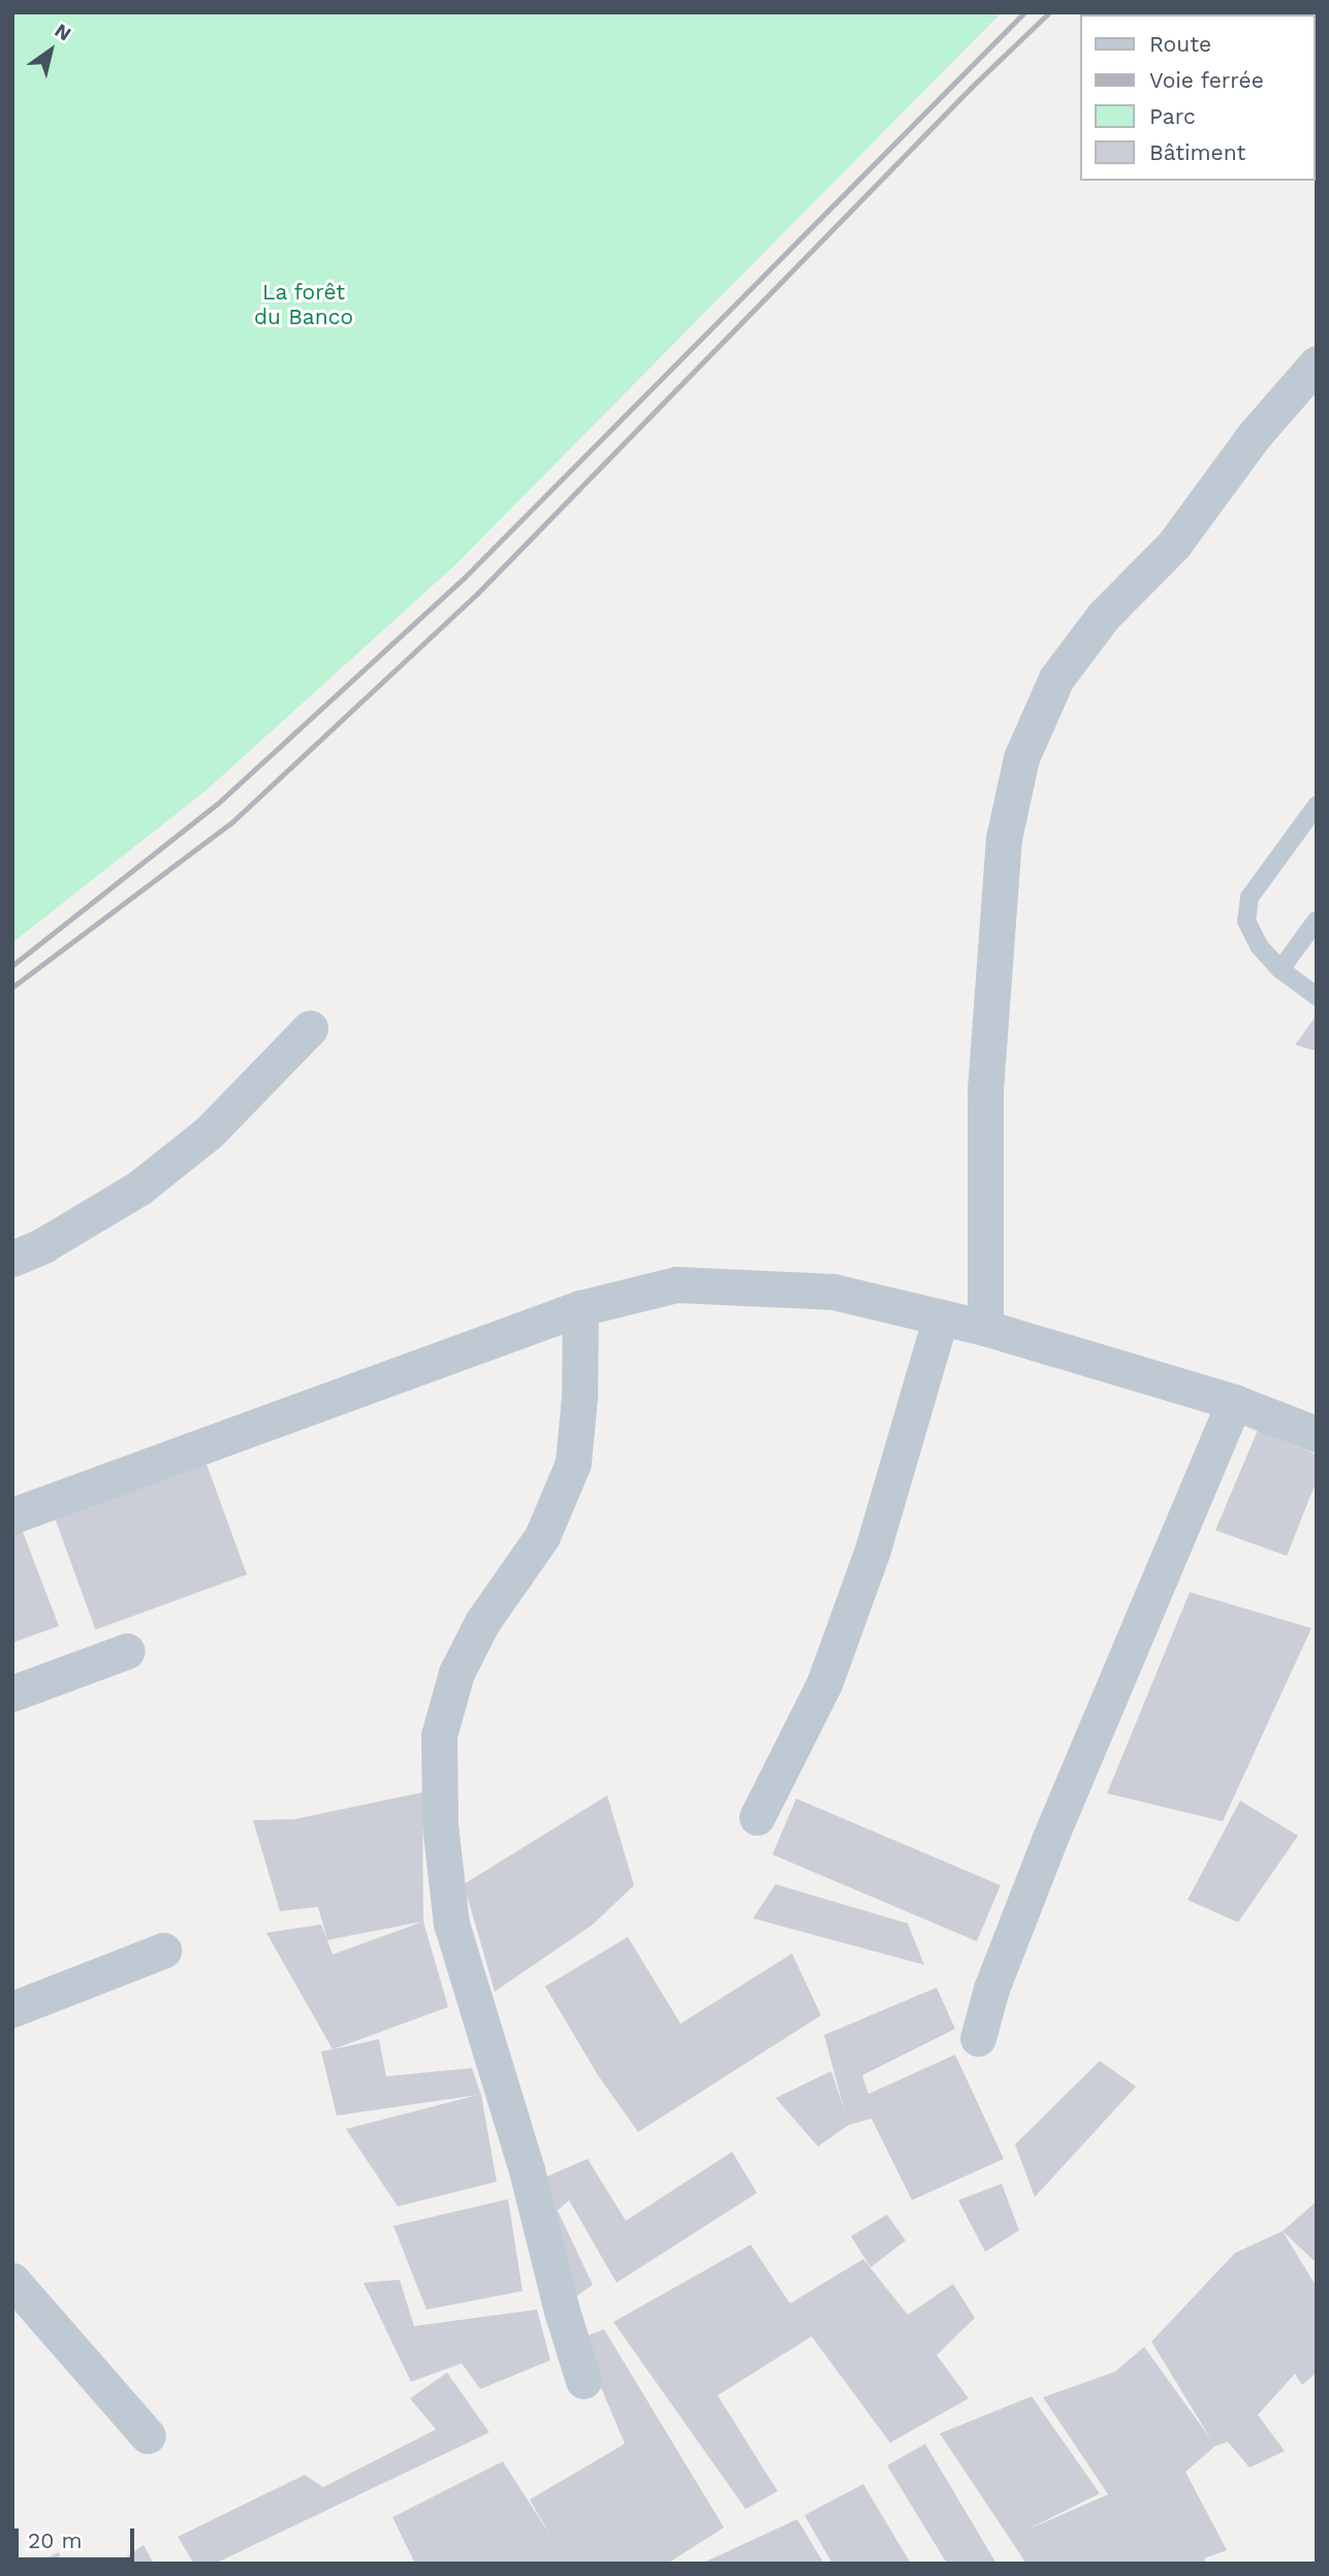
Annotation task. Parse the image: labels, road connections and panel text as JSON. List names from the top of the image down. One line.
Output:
{"parks":["La forêt du Banco"],"legend":["Route","Voie ferrée","Parc","Bâtiment"],"scale_bar":"20 m","north":"top right"}
